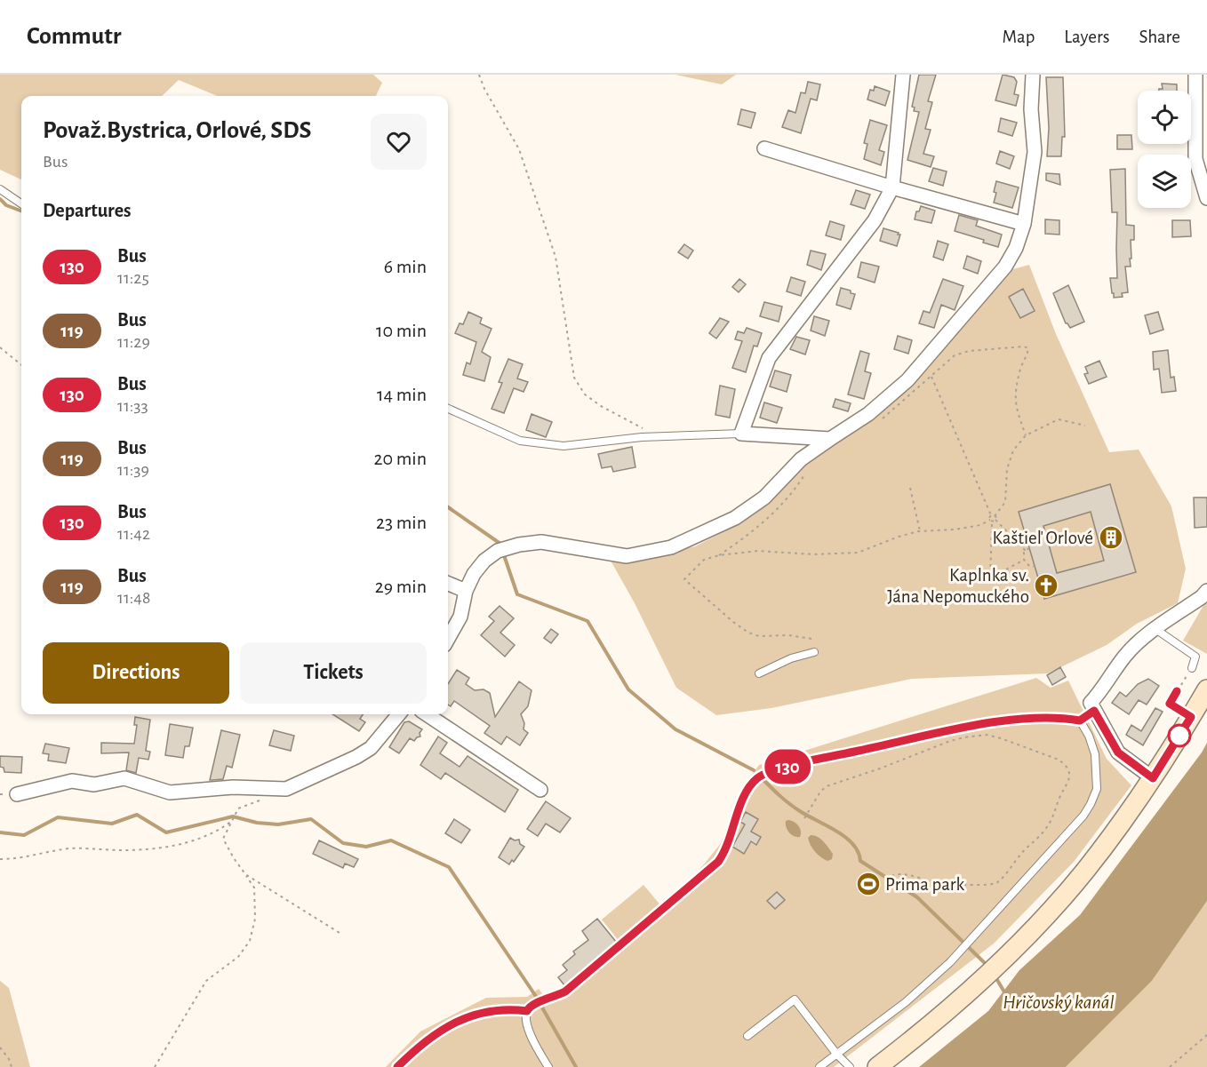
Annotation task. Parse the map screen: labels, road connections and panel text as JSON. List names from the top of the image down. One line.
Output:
{"water":["Hričovský kanál"],"places":{"building":["Kaštieľ Orlové"],"church":["Kaplnka sv. Jána Nepomuckého"],"sports":["Prima park"]},"lines":["bus line 130"],"page":{"header":"Commutr","nav":["Map","Layers","Share"],"on_map":"130","heading":[["Považ.Bystrica, Orlové, SDS","Bus"],"Departures"],"list":[{"mark":"130","name":"Bus","note":"11:25","value":"6 min"},{"mark":"119","name":"Bus","note":"11:29","value":"10 min"},{"mark":"130","name":"Bus","note":"11:33","value":"14 min"},{"mark":"119","name":"Bus","note":"11:39","value":"20 min"},{"mark":"130","name":"Bus","note":"11:42","value":"23 min"},{"mark":"119","name":"Bus","note":"11:48","value":"29 min"}],"buttons":["Directions","Tickets"]}}
